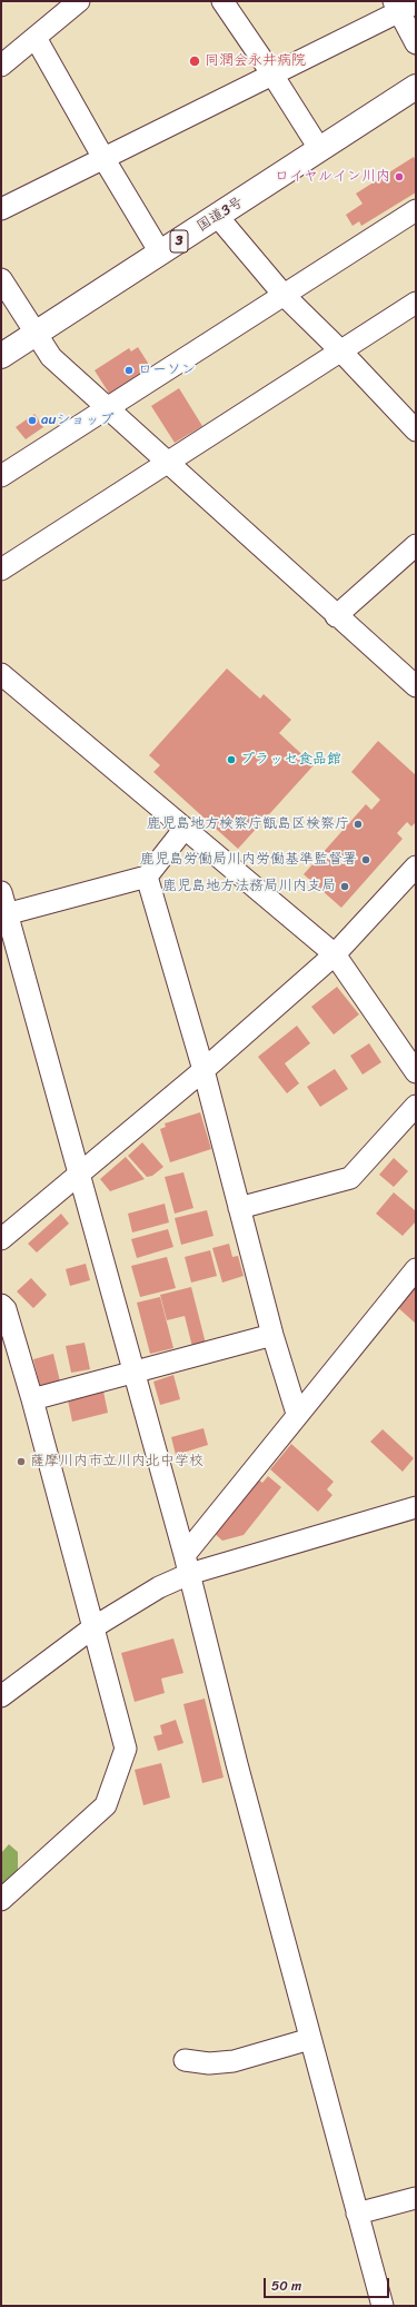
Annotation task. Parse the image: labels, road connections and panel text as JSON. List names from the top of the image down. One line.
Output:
{"streets":{"highway":["国道3号","3"]},"places":["同潤会永井病院","ロイヤルイン川内","ローソン","auショップ","プラッセ食品館","鹿児島地方検察庁甑島区検察庁","鹿児島労働局川内労働基準監督署","鹿児島地方法務局川内支局","薩摩川内市立川内北中学校"],"scale_bar":"50 m"}
